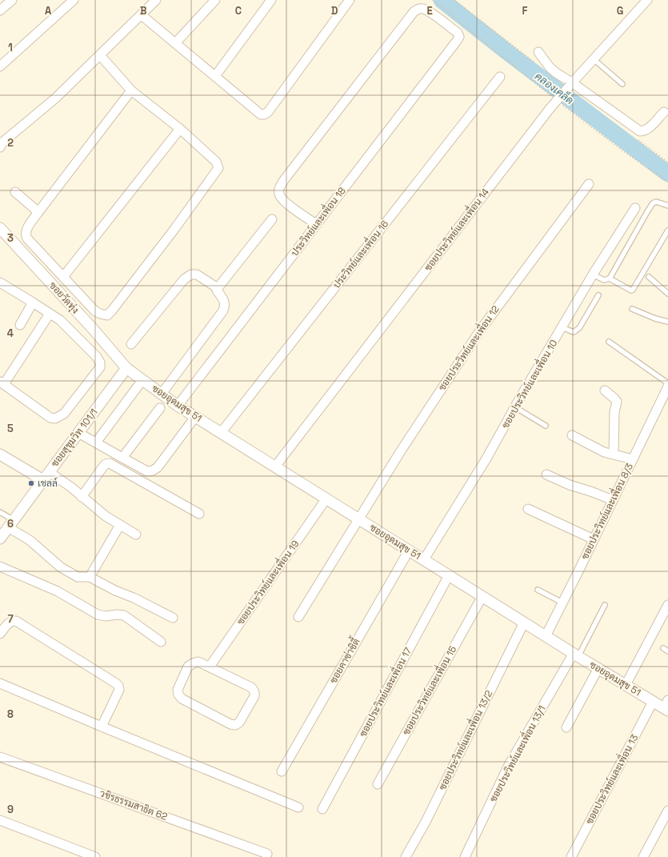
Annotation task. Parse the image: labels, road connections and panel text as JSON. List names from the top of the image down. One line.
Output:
{"streets":{"street":["ประวิทย์และเพื่อน 18","ซอยประวิทย์และเพื่อน 14","ประวิทย์และเพื่อน 16","ซอยวัดทุ่ง","ซอยประวิทย์และเพื่อน 12","ซอยประวิทย์และเพื่อน 10","ซอยอุดมสุข 51","ซอยสุขุมวิท 101/1","ซอยประวิทย์และเพื่อน 8/3","ซอยประวิทย์และเพื่อน 19","ซอยคาซ่าซิตี้","ซอยประวิทย์และเพื่อน 15","ซอยประวิทย์และเพื่อน 17","ซอยประวิทย์และเพื่อน 13/2","ซอยประวิทย์และเพื่อน 13/1","ซอยประวิทย์และเพื่อน 13","วชิรธรรมสาธิต 62"]},"crossings":[["ประวิทย์และเพื่อน 18","ซอยอุดมสุข 51"],["ซอยประวิทย์และเพื่อน 14","ซอยอุดมสุข 51"],["ประวิทย์และเพื่อน 16","ซอยอุดมสุข 51"],["ซอยวัดทุ่ง","ซอยอุดมสุข 51"],["ซอยวัดทุ่ง","ซอยสุขุมวิท 101/1"],["ซอยประวิทย์และเพื่อน 12","ซอยอุดมสุข 51"],["ซอยประวิทย์และเพื่อน 10","ซอยอุดมสุข 51"],["ซอยอุดมสุข 51","ซอยสุขุมวิท 101/1"],["ซอยอุดมสุข 51","ซอยประวิทย์และเพื่อน 8/3"],["ซอยอุดมสุข 51","ซอยประวิทย์และเพื่อน 19"],["ซอยอุดมสุข 51","ซอยคาซ่าซิตี้"],["ซอยอุดมสุข 51","ซอยประวิทย์และเพื่อน 15"],["ซอยอุดมสุข 51","ซอยประวิทย์และเพื่อน 17"],["ซอยอุดมสุข 51","ซอยประวิทย์และเพื่อน 13/2"],["ซอยอุดมสุข 51","ซอยประวิทย์และเพื่อน 13/1"],["ซอยอุดมสุข 51","ซอยประวิทย์และเพื่อน 13"]],"water":["คลองเคล็ด"],"places":["เชลล์"],"grid":{"columns":["A","B","C","D","E","F","G"],"rows":["1","2","3","4","5","6","7","8","9"]}}
